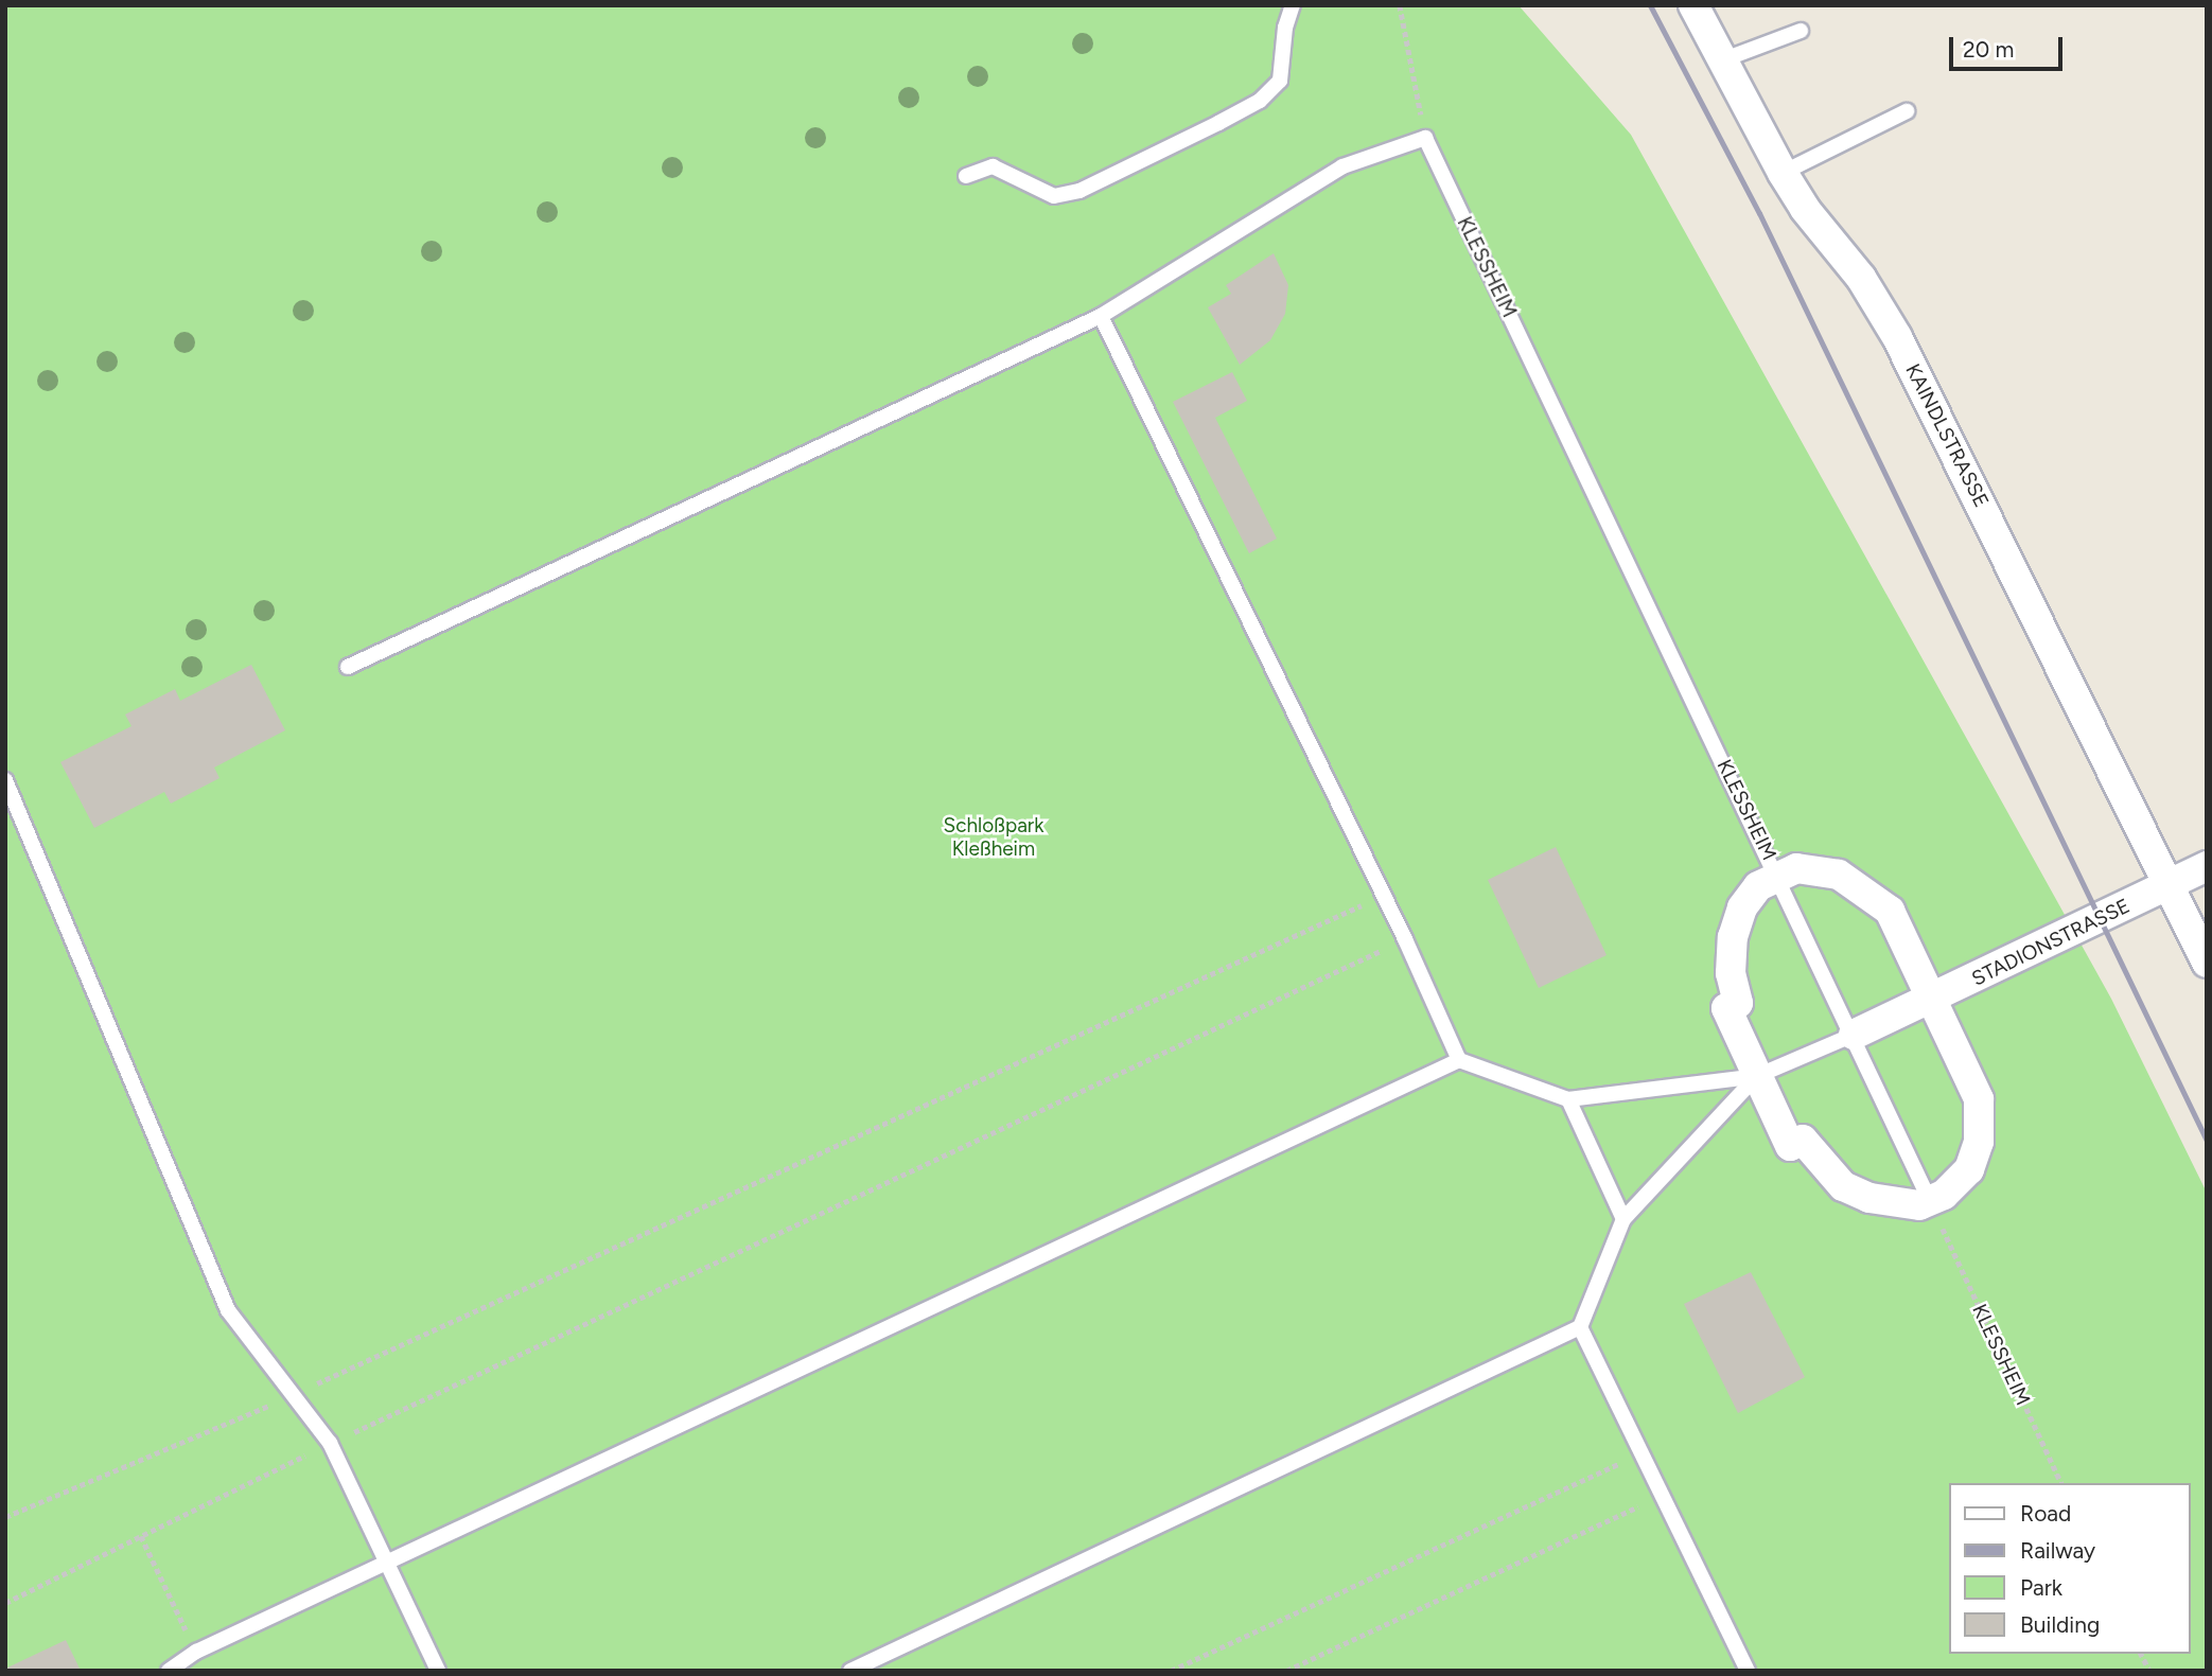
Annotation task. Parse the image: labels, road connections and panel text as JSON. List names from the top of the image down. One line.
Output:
{"streets":{"street":["KAINDLSTRASSE","STADIONSTRASSE"],"lane":["KLESSHEIM"]},"crossings":[["KLESSHEIM","STADIONSTRASSE"],["KAINDLSTRASSE","STADIONSTRASSE"]],"parks":["Schloßpark Kleßheim"],"legend":["Road","Railway","Park","Building"],"scale_bar":"20 m"}
